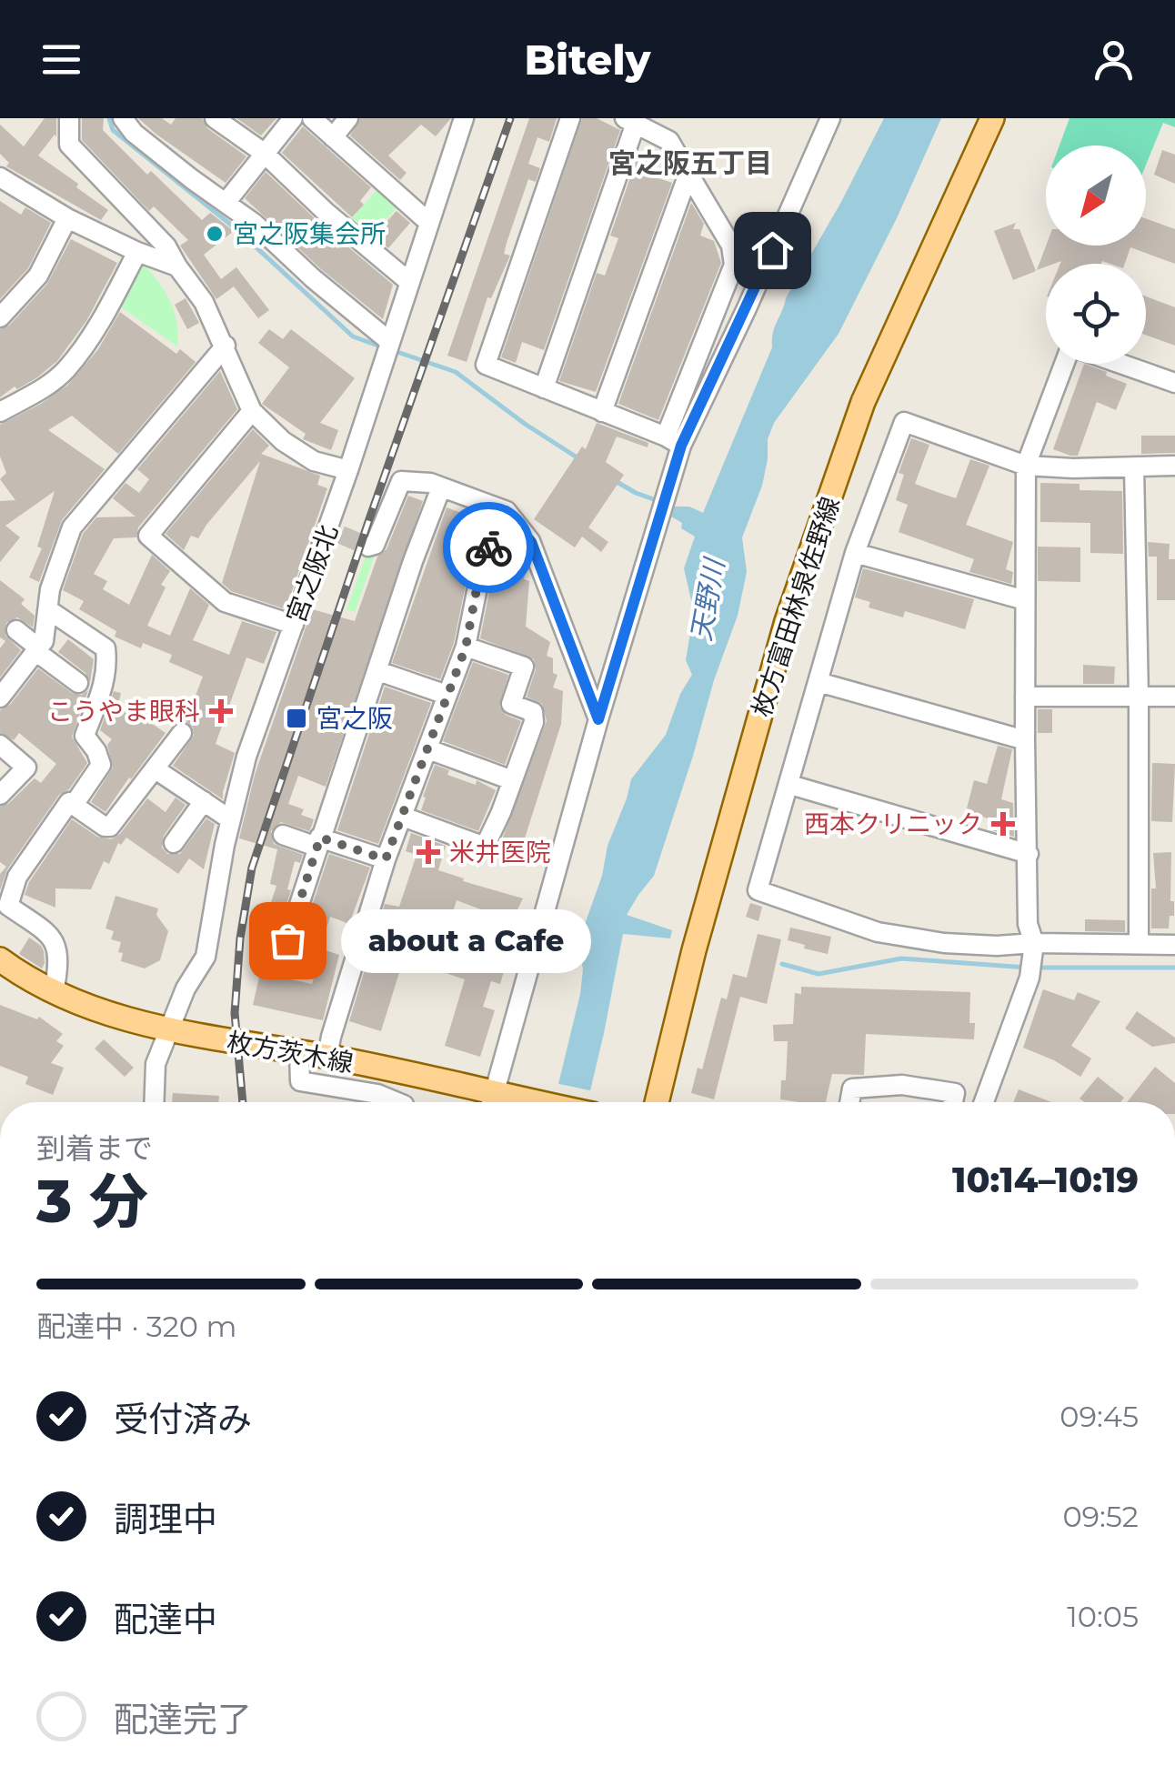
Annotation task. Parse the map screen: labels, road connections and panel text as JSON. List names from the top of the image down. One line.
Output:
{"streets":{"main road":["枚方富田林泉佐野線","枚方茨木線"],"street":["宮之阪北"]},"crossings":[["宮之阪北","枚方茨木線"]],"districts":["宮之阪五丁目"],"water":["天野川"],"places":{"other":["宮之阪集会所","about a Cafe"],"health":["こうやま眼科","西本クリニック","米井医院"],"transit":["宮之阪"]},"north":"bottom left","page":{"header":"Bitely","bubble":"about a Cafe","heading":["3 分","到着まで","10:14–10:19"],"bar":"配達中 · 320 m","list":[["受付済み","09:45"],["調理中","09:52"],["配達中","10:05"],"配達完了"]}}
